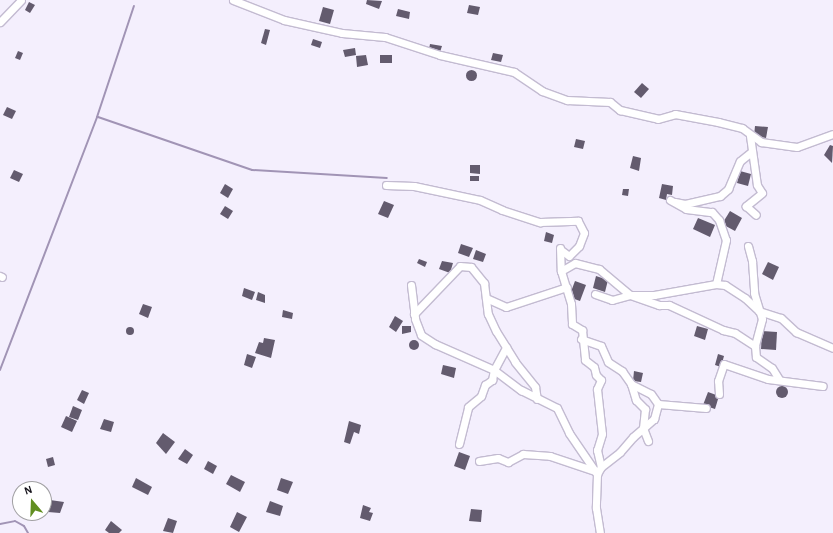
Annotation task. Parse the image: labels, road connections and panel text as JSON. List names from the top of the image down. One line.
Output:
{"north":"top"}
